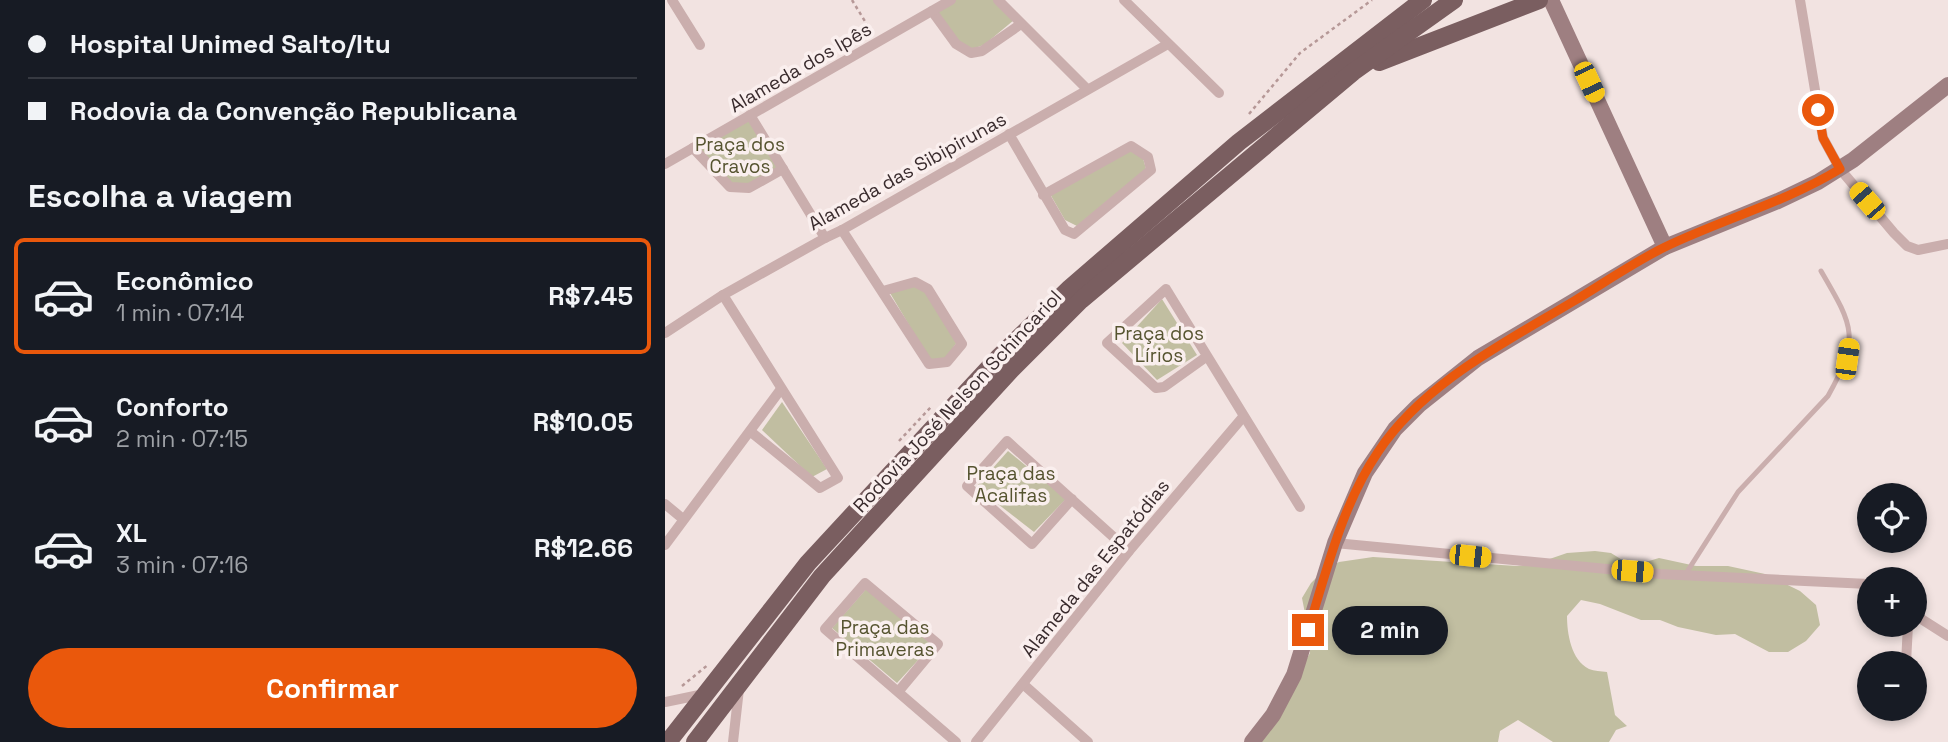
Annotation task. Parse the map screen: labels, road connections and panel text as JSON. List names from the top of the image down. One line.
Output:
{"streets":{"main road":["Rodovia José Nelson Schincariol"],"street":["Alameda dos Ipês","Alameda das Sibipirunas","Alameda das Espatódias"]},"parks":["Praça dos Cravos","Praça dos Lírios","Praça das Acalifas","Praça das Primaveras"],"page":{"banner":["Hospital Unimed Salto/Itu","Rodovia da Convenção Republicana"],"heading":"Escolha a viagem","list":[{"name":"Econômico","note":"1 min · 07:14","value":"R$7.45"},{"name":"Conforto","note":"2 min · 07:15","value":"R$10.05"},{"name":"XL","note":"3 min · 07:16","value":"R$12.66"}],"map_buttons":["+","−"],"bubble":"2 min","buttons":"Confirmar"}}
